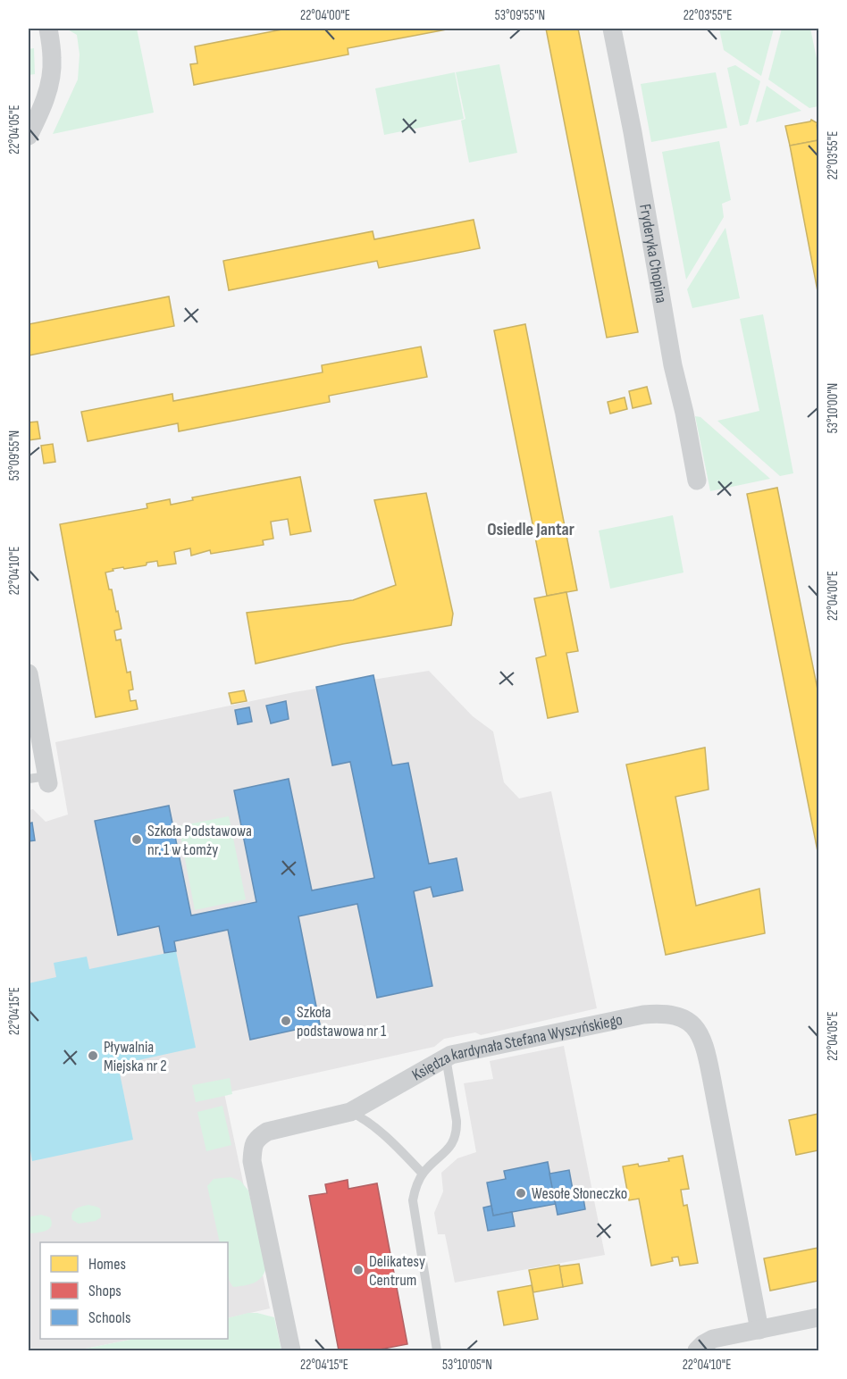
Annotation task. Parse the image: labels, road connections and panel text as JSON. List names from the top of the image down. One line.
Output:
{"streets":{"street":["Fryderyka Chopina","Księdza kardynała Stefana Wyszyńskiego"]},"districts":["Osiedle Jantar"],"places":["Szkoła Podstawowa nr. 1 w Łomży","Szkoła podstawowa nr 1","Pływalnia Miejska nr 2","Wesołe Słoneczko","Delikatesy Centrum"],"legend":["Homes","Shops","Schools"],"coordinates":["22°04'00\"E","53°09'55\"N","22°03'55\"E","22°04'05\"E","53°10'00\"N","22°04'10\"E","22°04'15\"E","53°10'05\"N"]}
